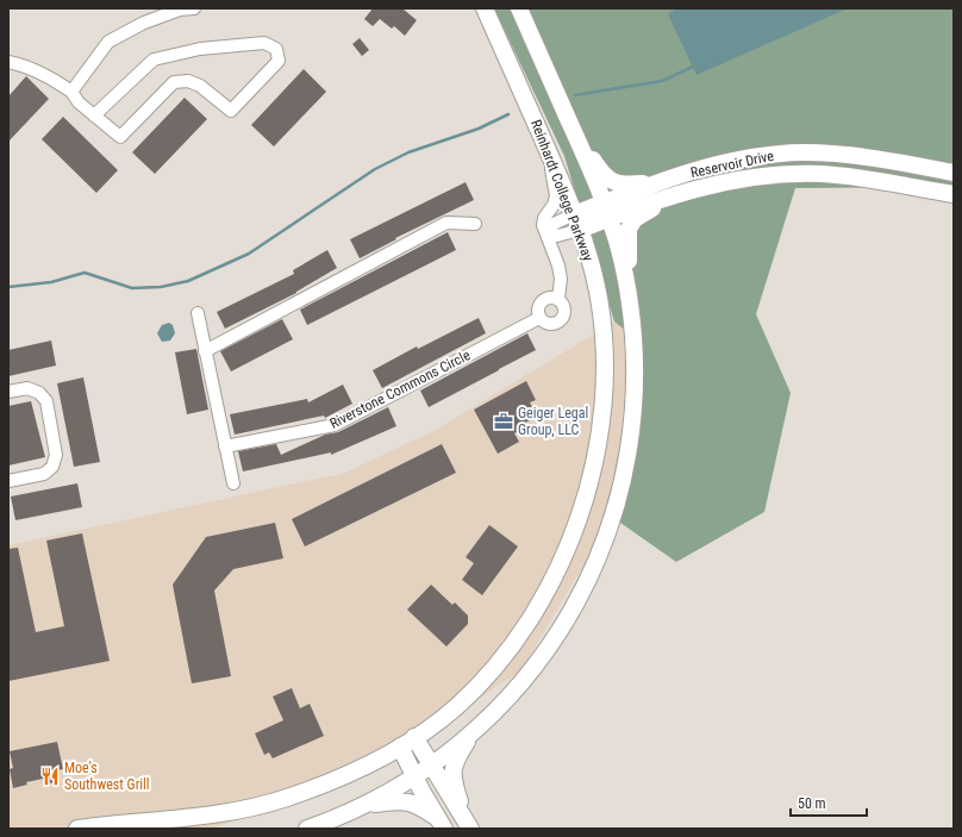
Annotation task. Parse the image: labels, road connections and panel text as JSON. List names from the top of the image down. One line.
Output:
{"streets":{"street":["Reservoir Drive","Reinhardt College Parkway","Riverstone Commons Circle"]},"crossings":[["Reservoir Drive","Reinhardt College Parkway"]],"places":{"office":["Geiger Legal Group, LLC"],"restaurant":["Moe's Southwest Grill"]},"scale_bar":"50 m"}
